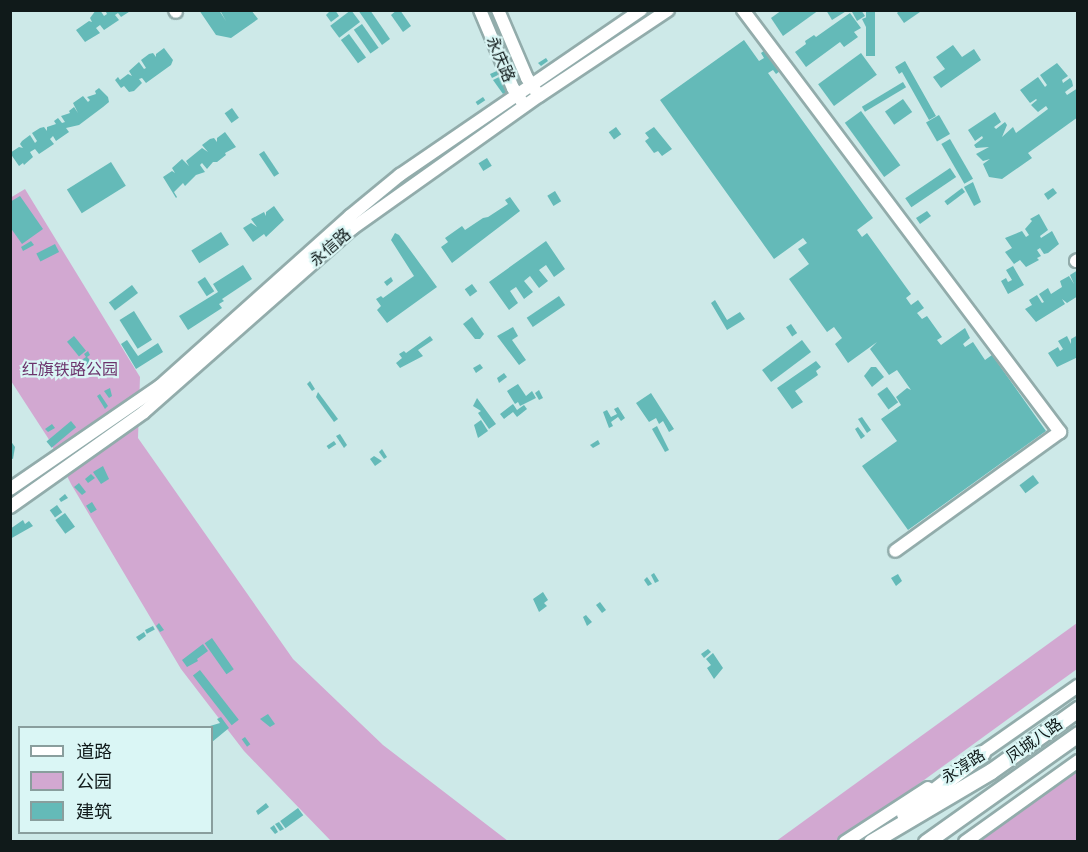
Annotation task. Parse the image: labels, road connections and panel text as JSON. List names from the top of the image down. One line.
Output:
{"streets":{"main road":["凤城八路","永淳路"],"street":["永庆路","永信路"]},"crossings":[["永庆路","永信路"],["凤城八路","永淳路"]],"parks":["红旗铁路公园"],"legend":["道路","公园","建筑"]}
